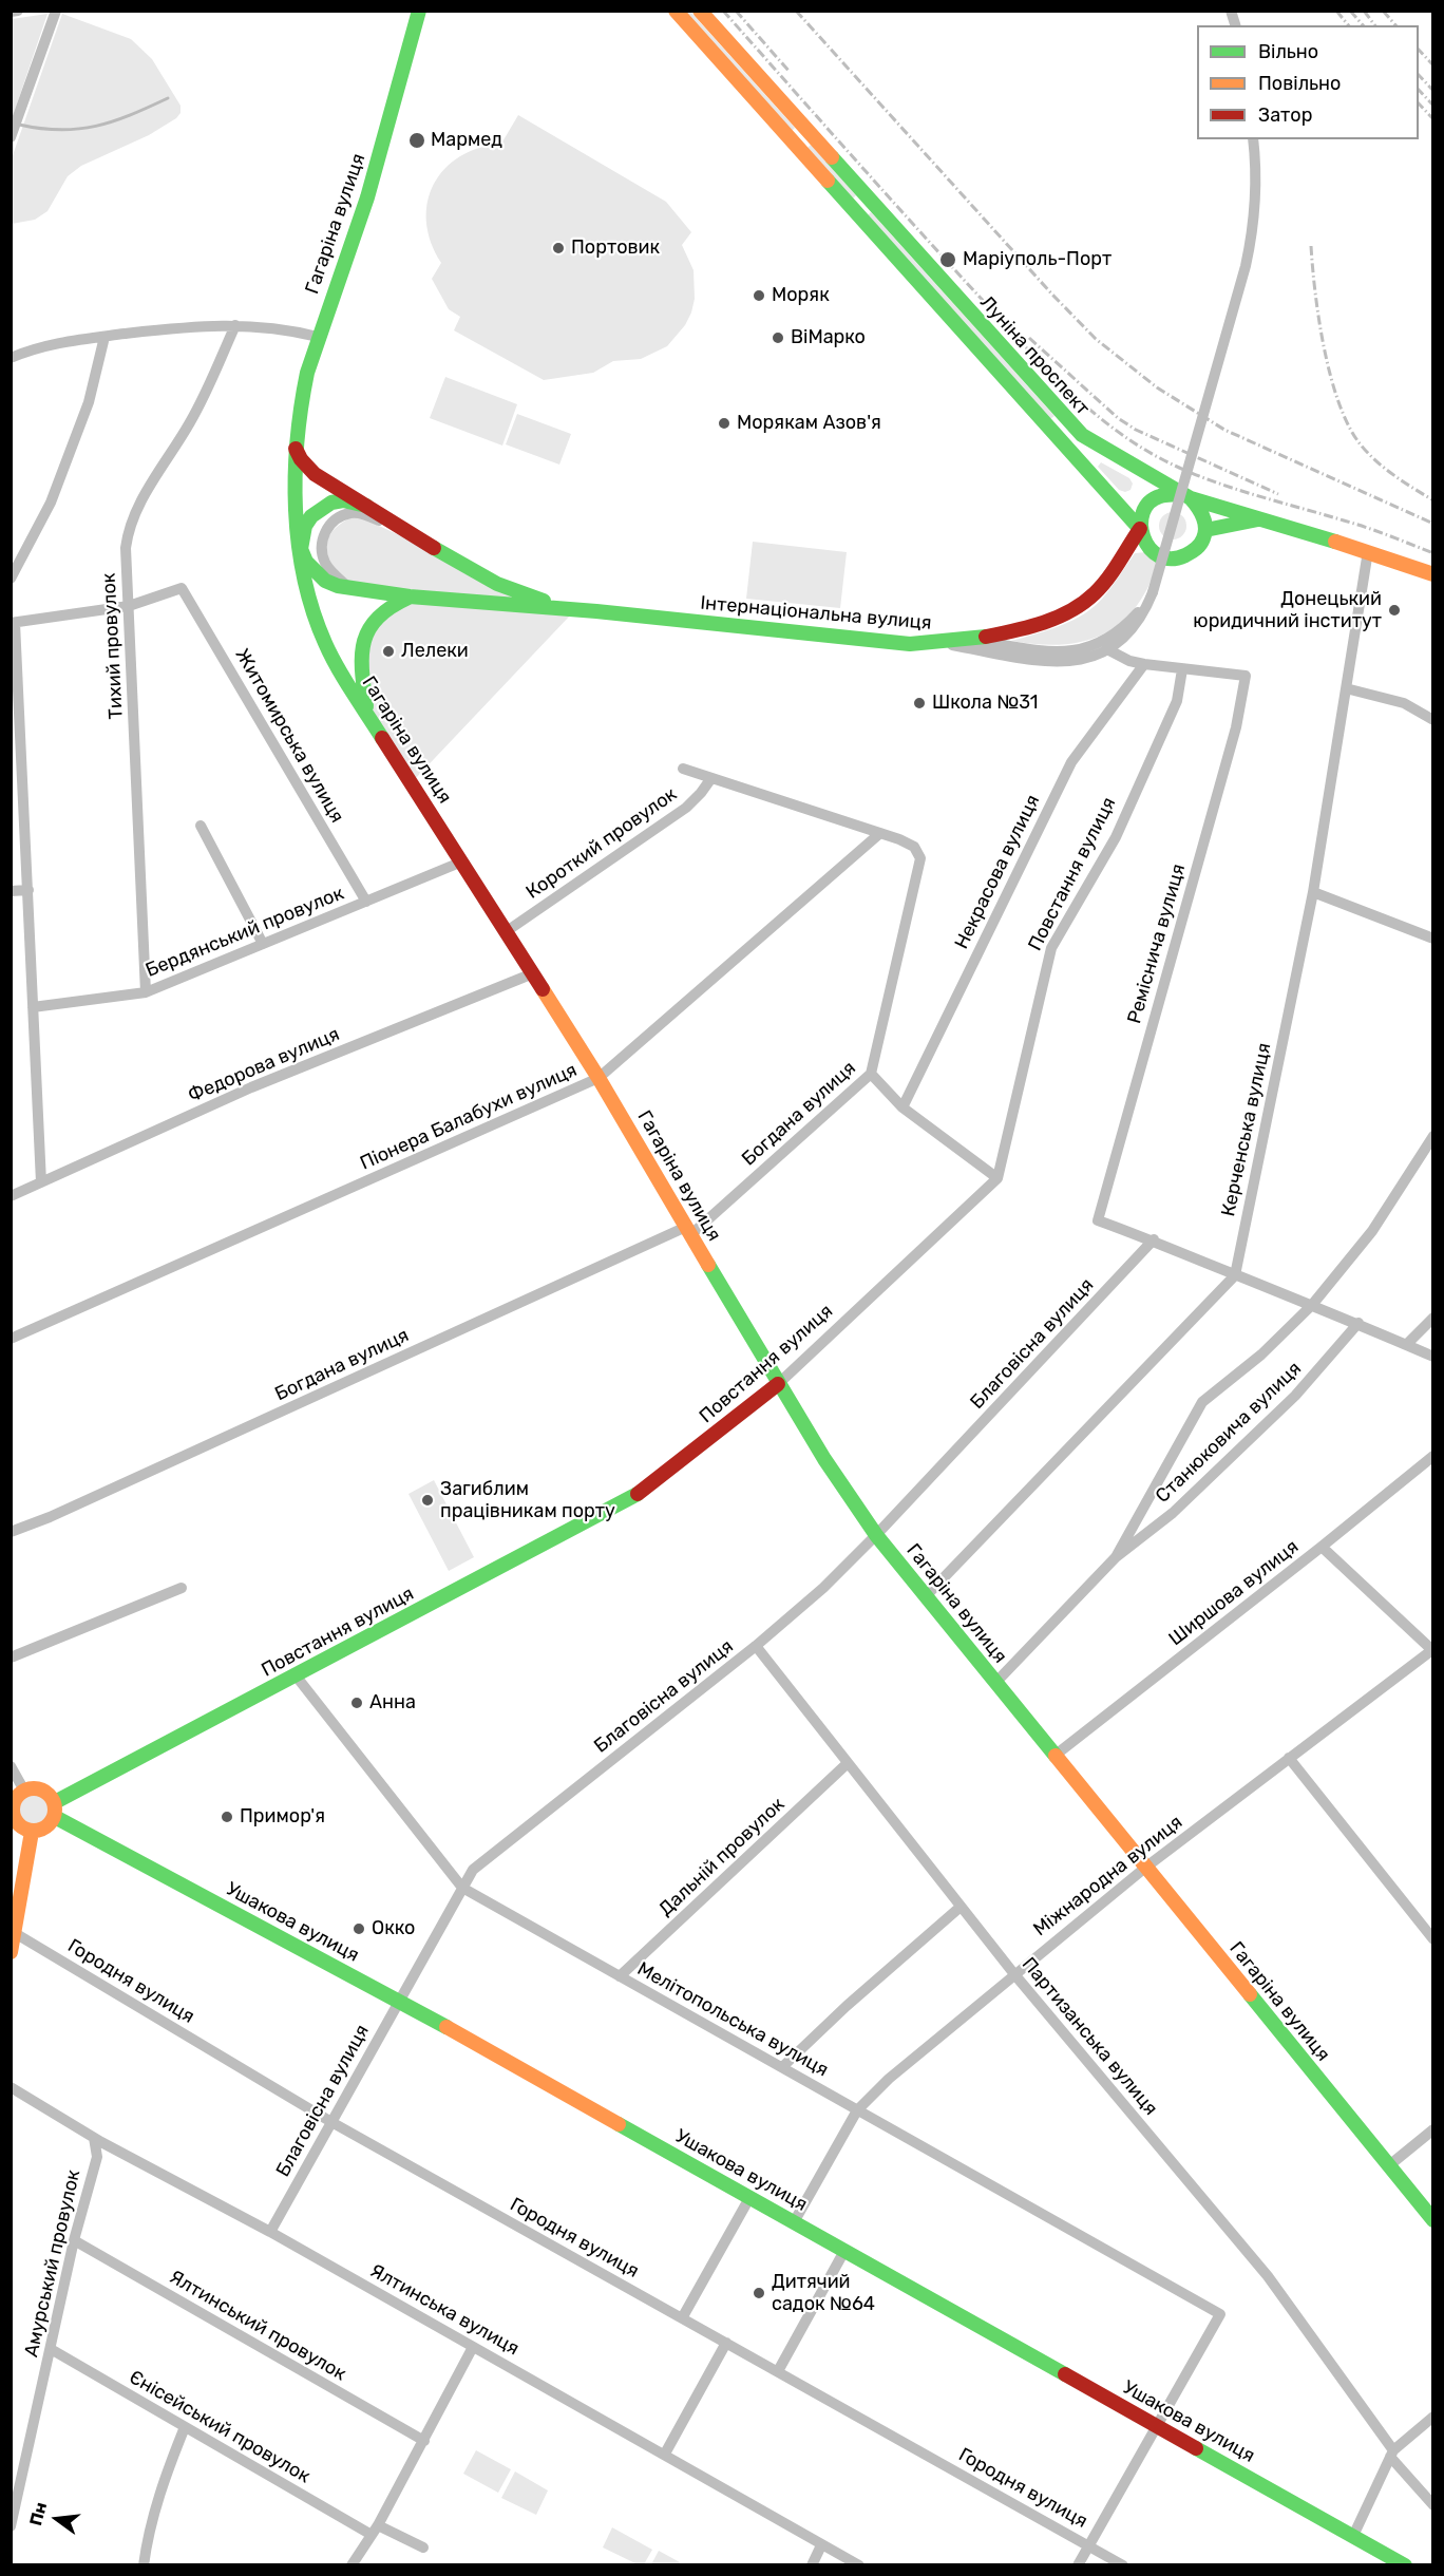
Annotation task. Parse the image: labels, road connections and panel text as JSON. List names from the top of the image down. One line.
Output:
{"streets":{"street":["Гагаріна вулиця","Луніна проспект","Інтернаціональна вулиця","Тихий провулок","Житомирська вулиця","Короткий провулок","Некрасова вулиця","Повстання вулиця","Бердянський провулок","Реміснича вулиця","Федорова вулиця","Богдана вулиця","Піонера Балабухи вулиця","Керченська вулиця","Благовісна вулиця","Станюковича вулиця","Ширшова вулиця","Дальній провулок","Міжнародна вулиця","Ушакова вулиця","Городня вулиця","Мелітопольська вулиця","Партизанська вулиця","Амурський провулок","Ялтинська вулиця","Ялтинський провулок","Єнісейський провулок"]},"crossings":[["Гагаріна вулиця","Короткий провулок"],["Гагаріна вулиця","Повстання вулиця"],["Гагаріна вулиця","Бердянський провулок"],["Гагаріна вулиця","Федорова вулиця"],["Гагаріна вулиця","Богдана вулиця"],["Гагаріна вулиця","Піонера Балабухи вулиця"],["Гагаріна вулиця","Благовісна вулиця"],["Гагаріна вулиця","Станюковича вулиця"],["Гагаріна вулиця","Ширшова вулиця"],["Гагаріна вулиця","Міжнародна вулиця"],["Луніна проспект","Інтернаціональна вулиця"],["Луніна проспект","Керченська вулиця"],["Тихий провулок","Житомирська вулиця"],["Тихий провулок","Бердянський провулок"],["Житомирська вулиця","Бердянський провулок"],["Повстання вулиця","Реміснича вулиця"],["Повстання вулиця","Ушакова вулиця"],["Повстання вулиця","Мелітопольська вулиця"],["Реміснича вулиця","Благовісна вулиця"],["Богдана вулиця","Піонера Балабухи вулиця"],["Благовісна вулиця","Ушакова вулиця"],["Благовісна вулиця","Городня вулиця"],["Благовісна вулиця","Мелітопольська вулиця"],["Благовісна вулиця","Партизанська вулиця"],["Благовісна вулиця","Ялтинська вулиця"],["Дальній провулок","Мелітопольська вулиця"],["Дальній провулок","Партизанська вулиця"],["Міжнародна вулиця","Ушакова вулиця"],["Міжнародна вулиця","Мелітопольська вулиця"],["Міжнародна вулиця","Партизанська вулиця"],["Ушакова вулиця","Мелітопольська вулиця"],["Амурський провулок","Ялтинська вулиця"],["Амурський провулок","Ялтинський провулок"],["Амурський провулок","Єнісейський провулок"]],"places":["Мармед","Портовик","Маріуполь-Порт","Моряк","ВіМарко","Морякам Азов'я","Донецький юридичний інститут","Лелеки","Школа №31","Загиблим працівникам порту","Анна","Примор'я","Окко","Дитячий садок №64"],"legend":["Вільно","Повільно","Затор"],"north":"left"}
